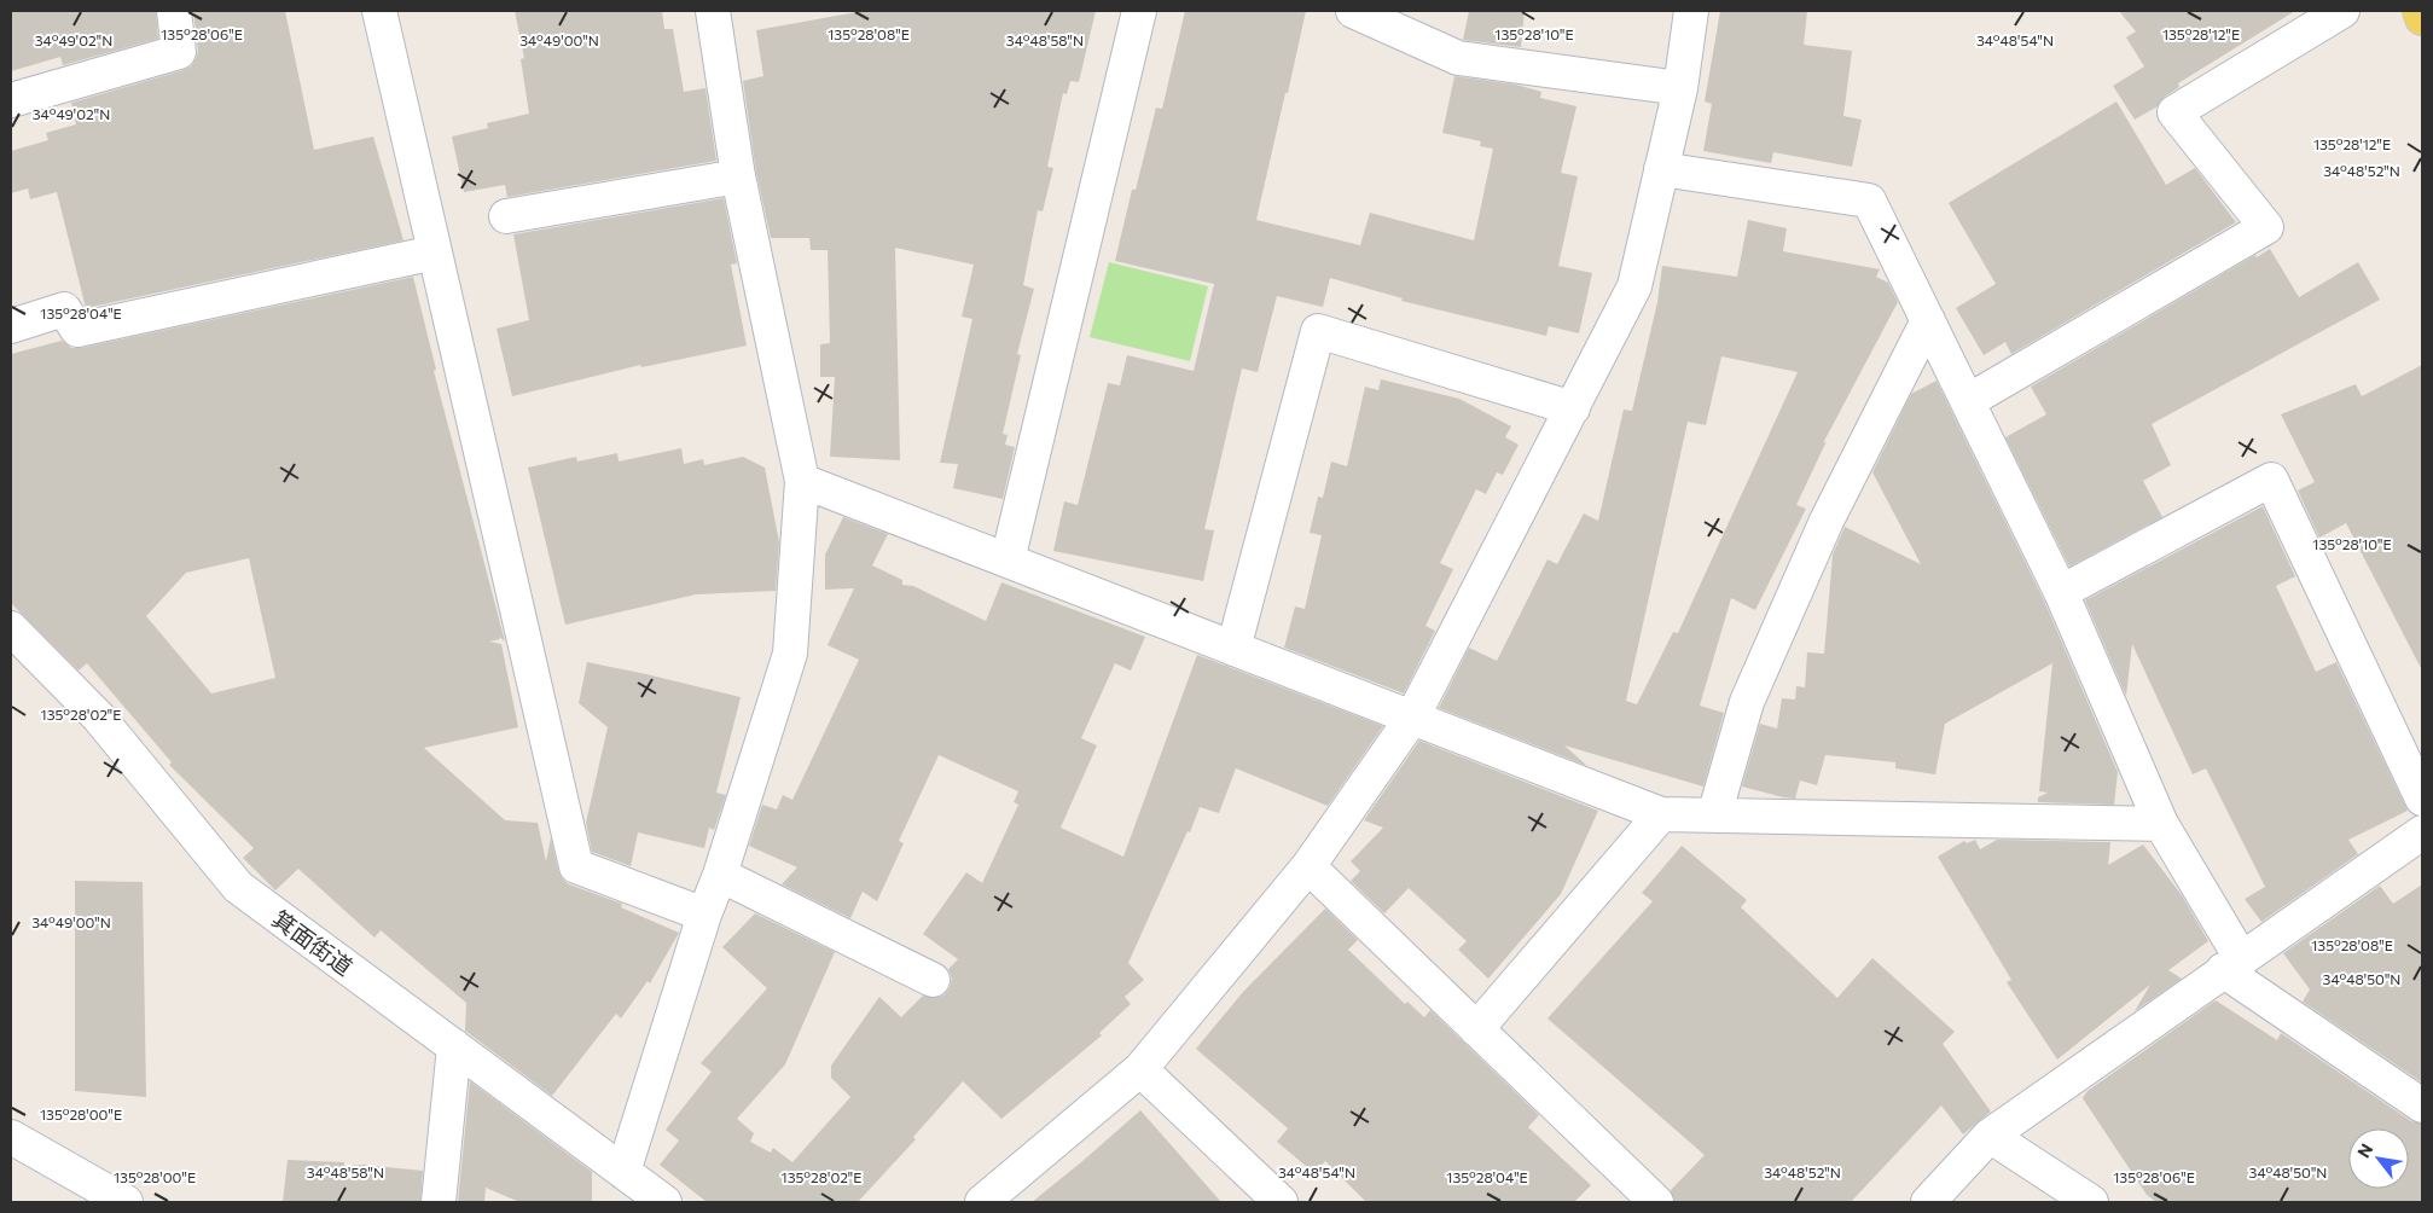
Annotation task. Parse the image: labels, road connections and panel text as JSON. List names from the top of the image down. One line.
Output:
{"streets":{"street":["箕面街道"]},"north":"top left","coordinates":["135°28'06\"E","135°28'08\"E","135°28'10\"E","135°28'12\"E","34°49'02\"N","34°49'00\"N","34°48'58\"N","34°48'54\"N","34°48'52\"N","135°28'04\"E","135°28'02\"E","34°48'50\"N","135°28'00\"E"]}
